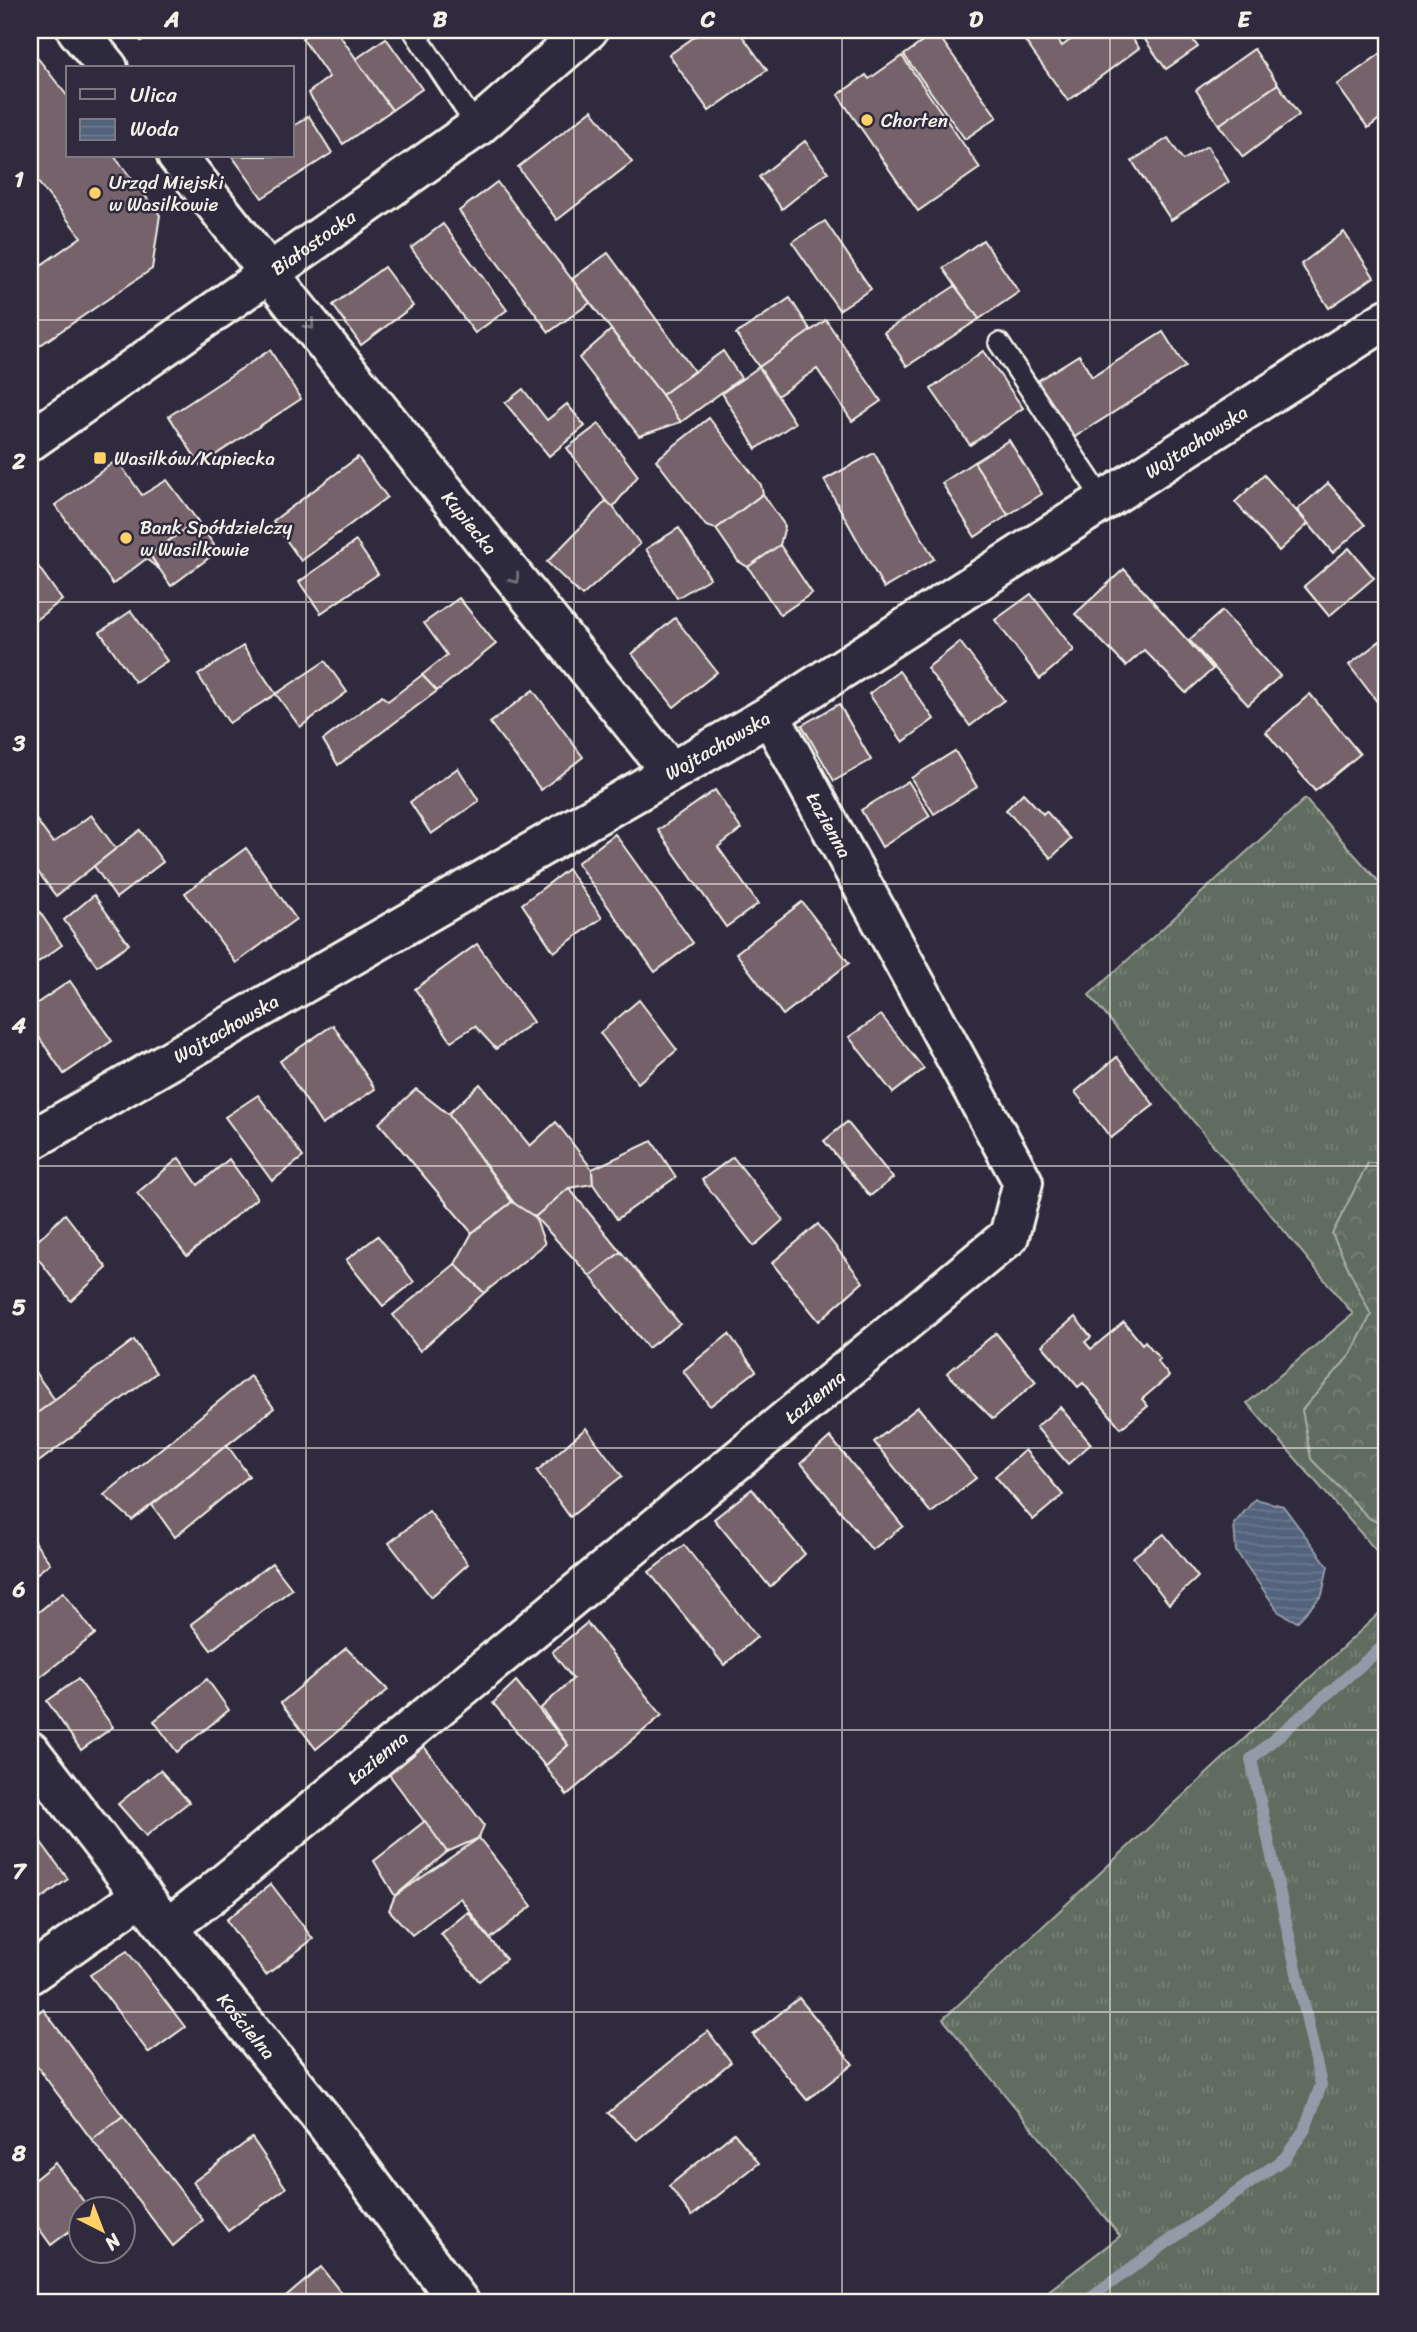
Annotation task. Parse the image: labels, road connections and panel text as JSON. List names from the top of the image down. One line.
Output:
{"streets":{"street":["Białostocka","Wojtachowska","Kupiecka","Łazienna","Kościelna"]},"crossings":[["Białostocka","Kupiecka"],["Wojtachowska","Kupiecka"],["Wojtachowska","Łazienna"],["Łazienna","Kościelna"]],"one_way":["Kupiecka"],"places":{"other":["Chorten","Urząd Miejski w Wasilkowie","Bank Spółdzielczy w Wasilkowie"],"transit":["Wasilków/Kupiecka"]},"legend":["Ulica","Woda"],"north":"bottom right","grid":{"columns":["A","B","C","D","E"],"rows":["1","2","3","4","5","6","7","8"]}}
